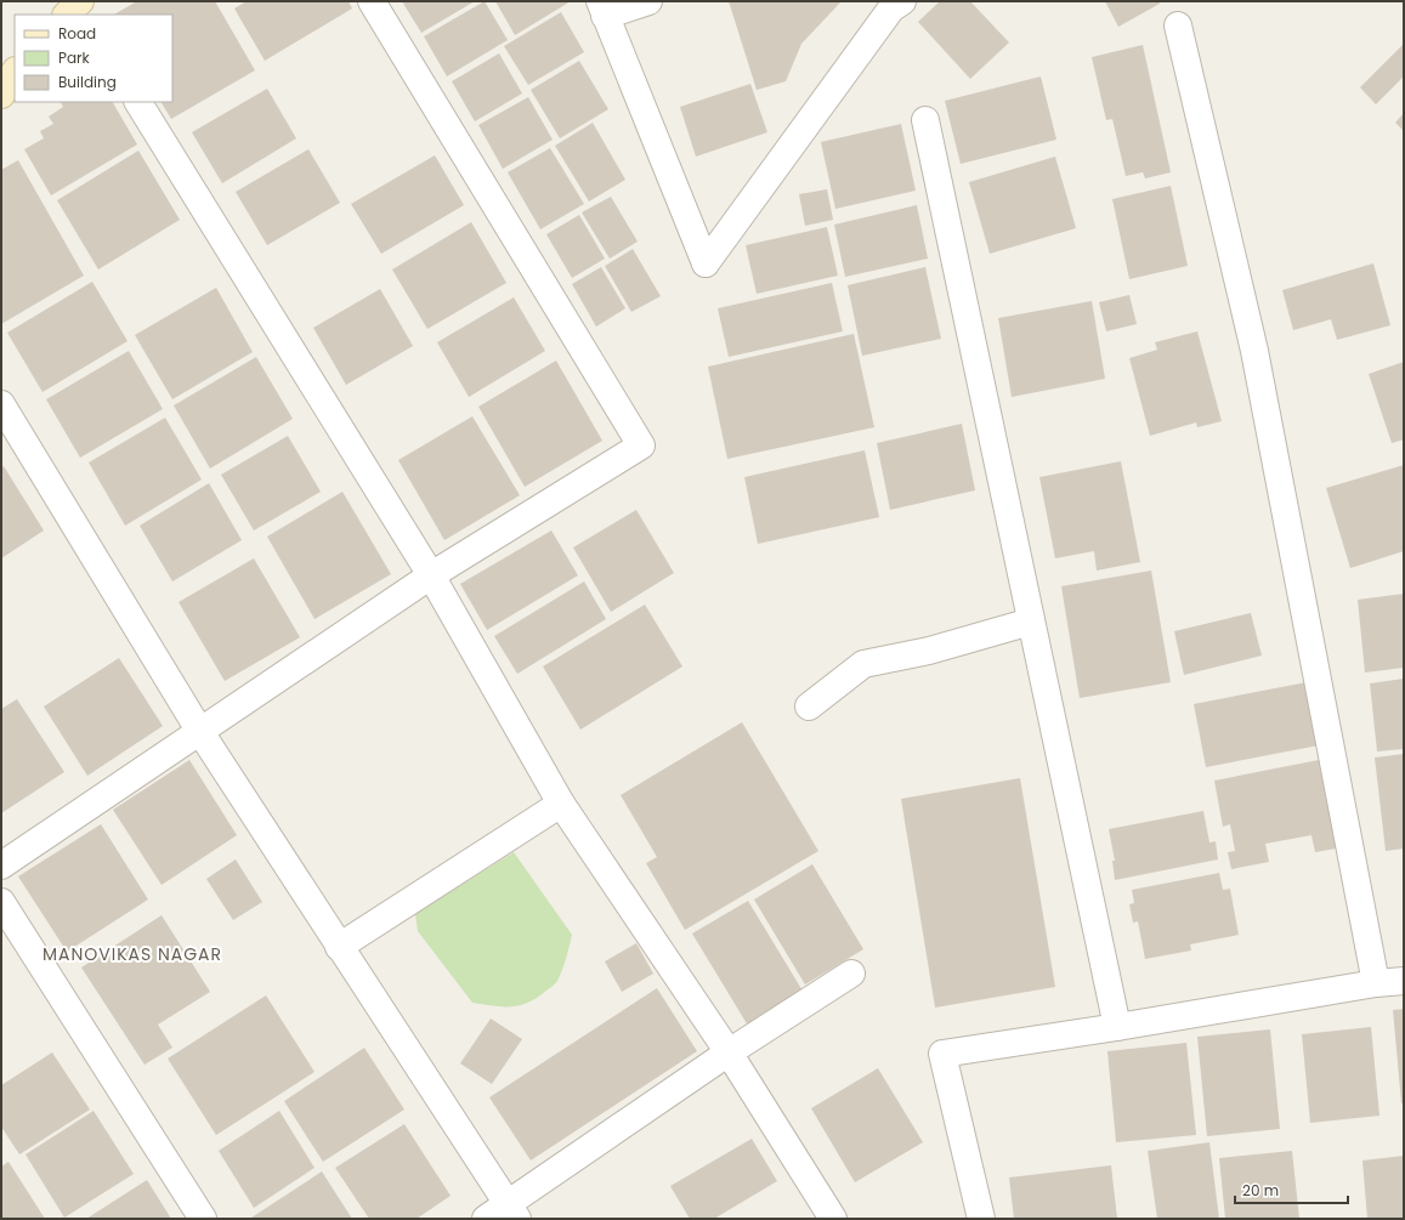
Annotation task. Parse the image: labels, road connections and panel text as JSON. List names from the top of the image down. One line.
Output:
{"districts":["MANOVIKAS NAGAR"],"legend":["Road","Park","Building"],"scale_bar":"20 m"}
